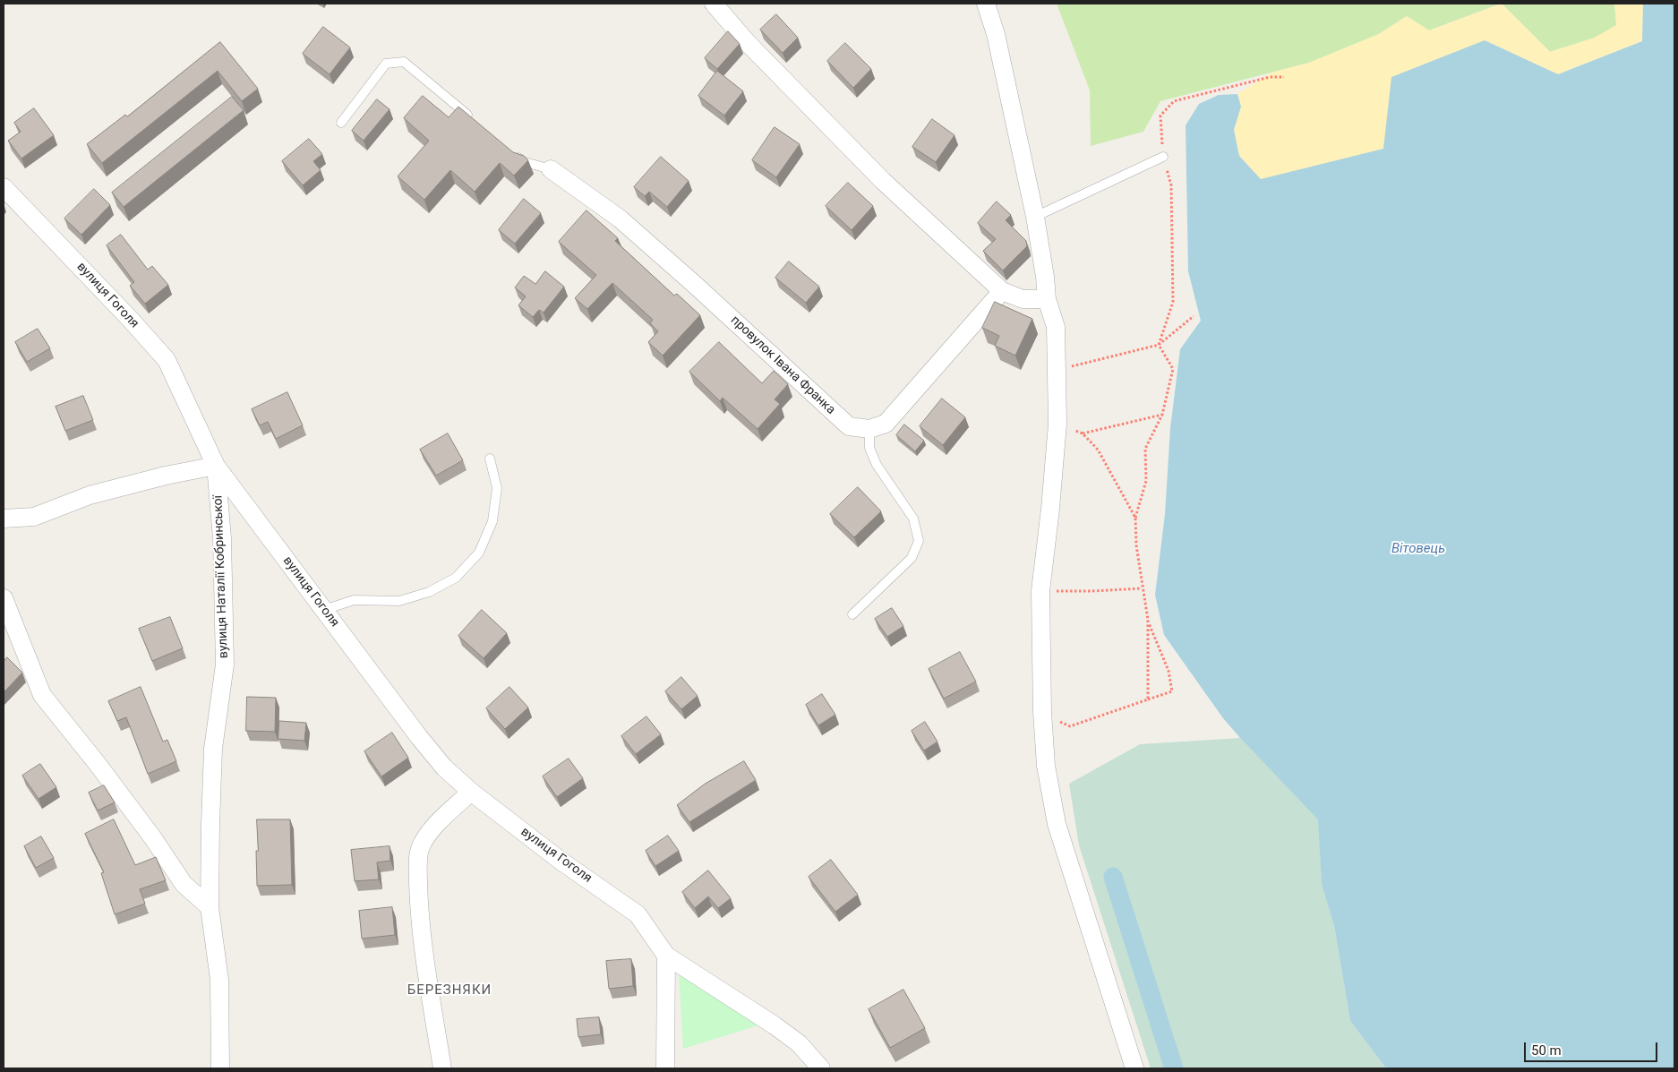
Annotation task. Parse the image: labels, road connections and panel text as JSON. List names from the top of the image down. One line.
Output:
{"streets":{"street":["вулиця Гоголя","провулок Івана Франка","вулиця Наталії Кобринської"]},"crossings":[["вулиця Гоголя","вулиця Наталії Кобринської"]],"districts":["БЕРЕЗНЯКИ"],"water":["Вітовець"],"scale_bar":"50 m"}
